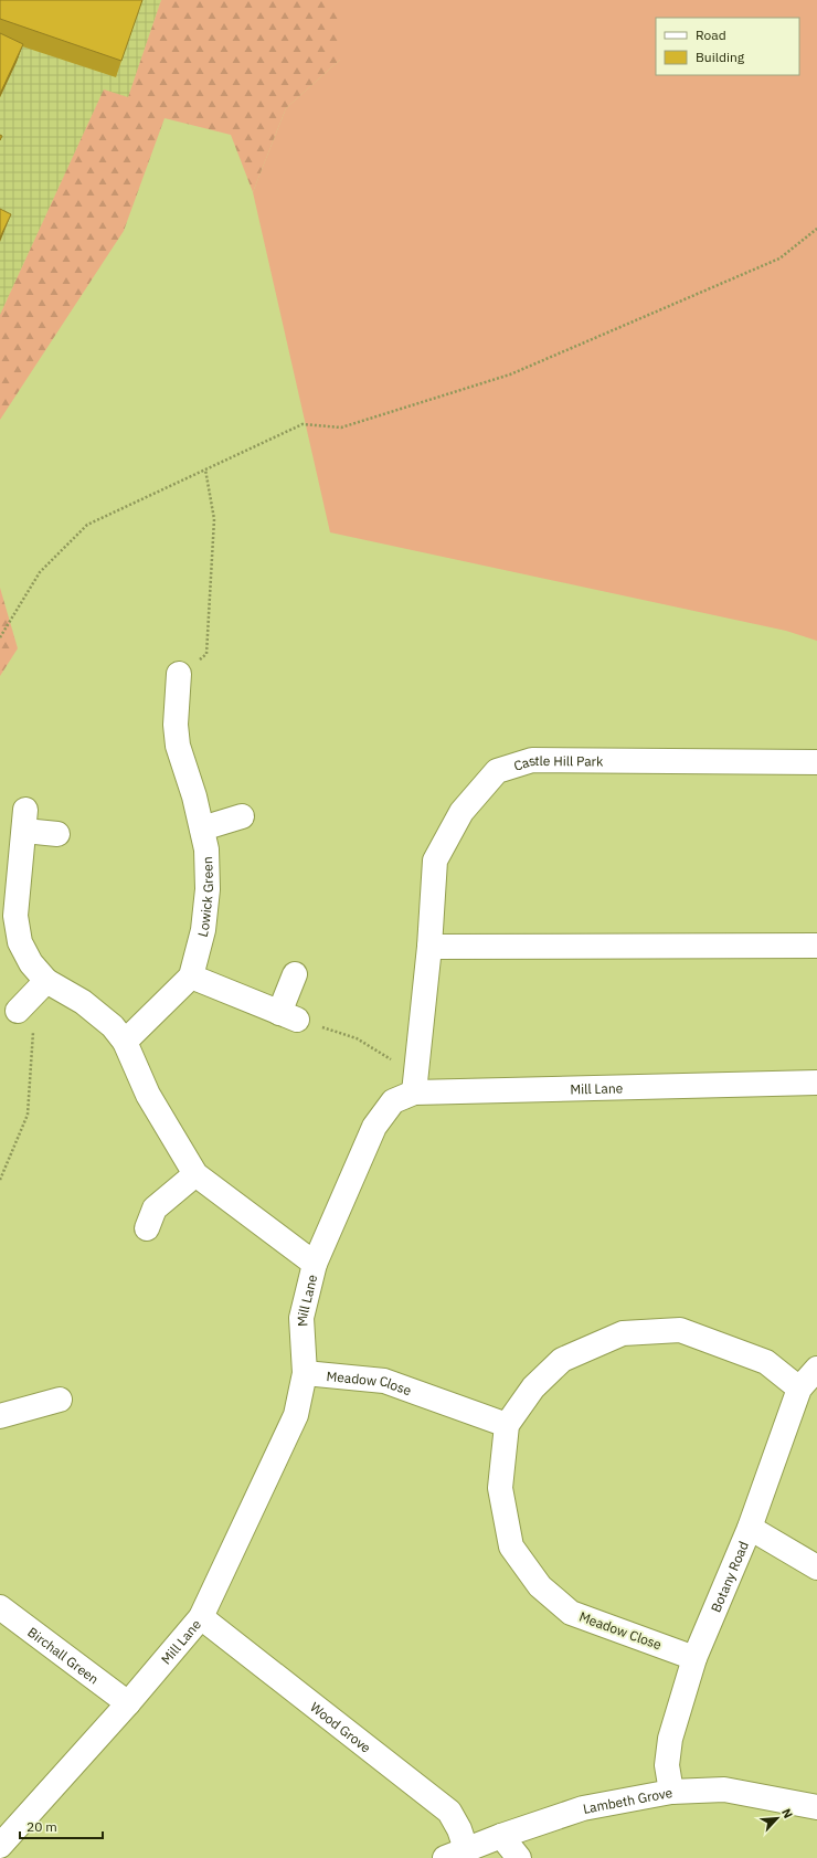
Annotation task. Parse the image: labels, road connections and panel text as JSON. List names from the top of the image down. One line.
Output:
{"streets":{"street":["Castle Hill Park","Lowick Green","Mill Lane","Meadow Close","Botany Road","Birchall Green","Wood Grove","Lambeth Grove"]},"crossings":[["Castle Hill Park","Mill Lane"],["Mill Lane","Meadow Close"],["Mill Lane","Birchall Green"],["Mill Lane","Wood Grove"],["Meadow Close","Botany Road"],["Botany Road","Lambeth Grove"],["Wood Grove","Lambeth Grove"]],"legend":["Road","Building"],"scale_bar":"20 m","north":"top right"}
